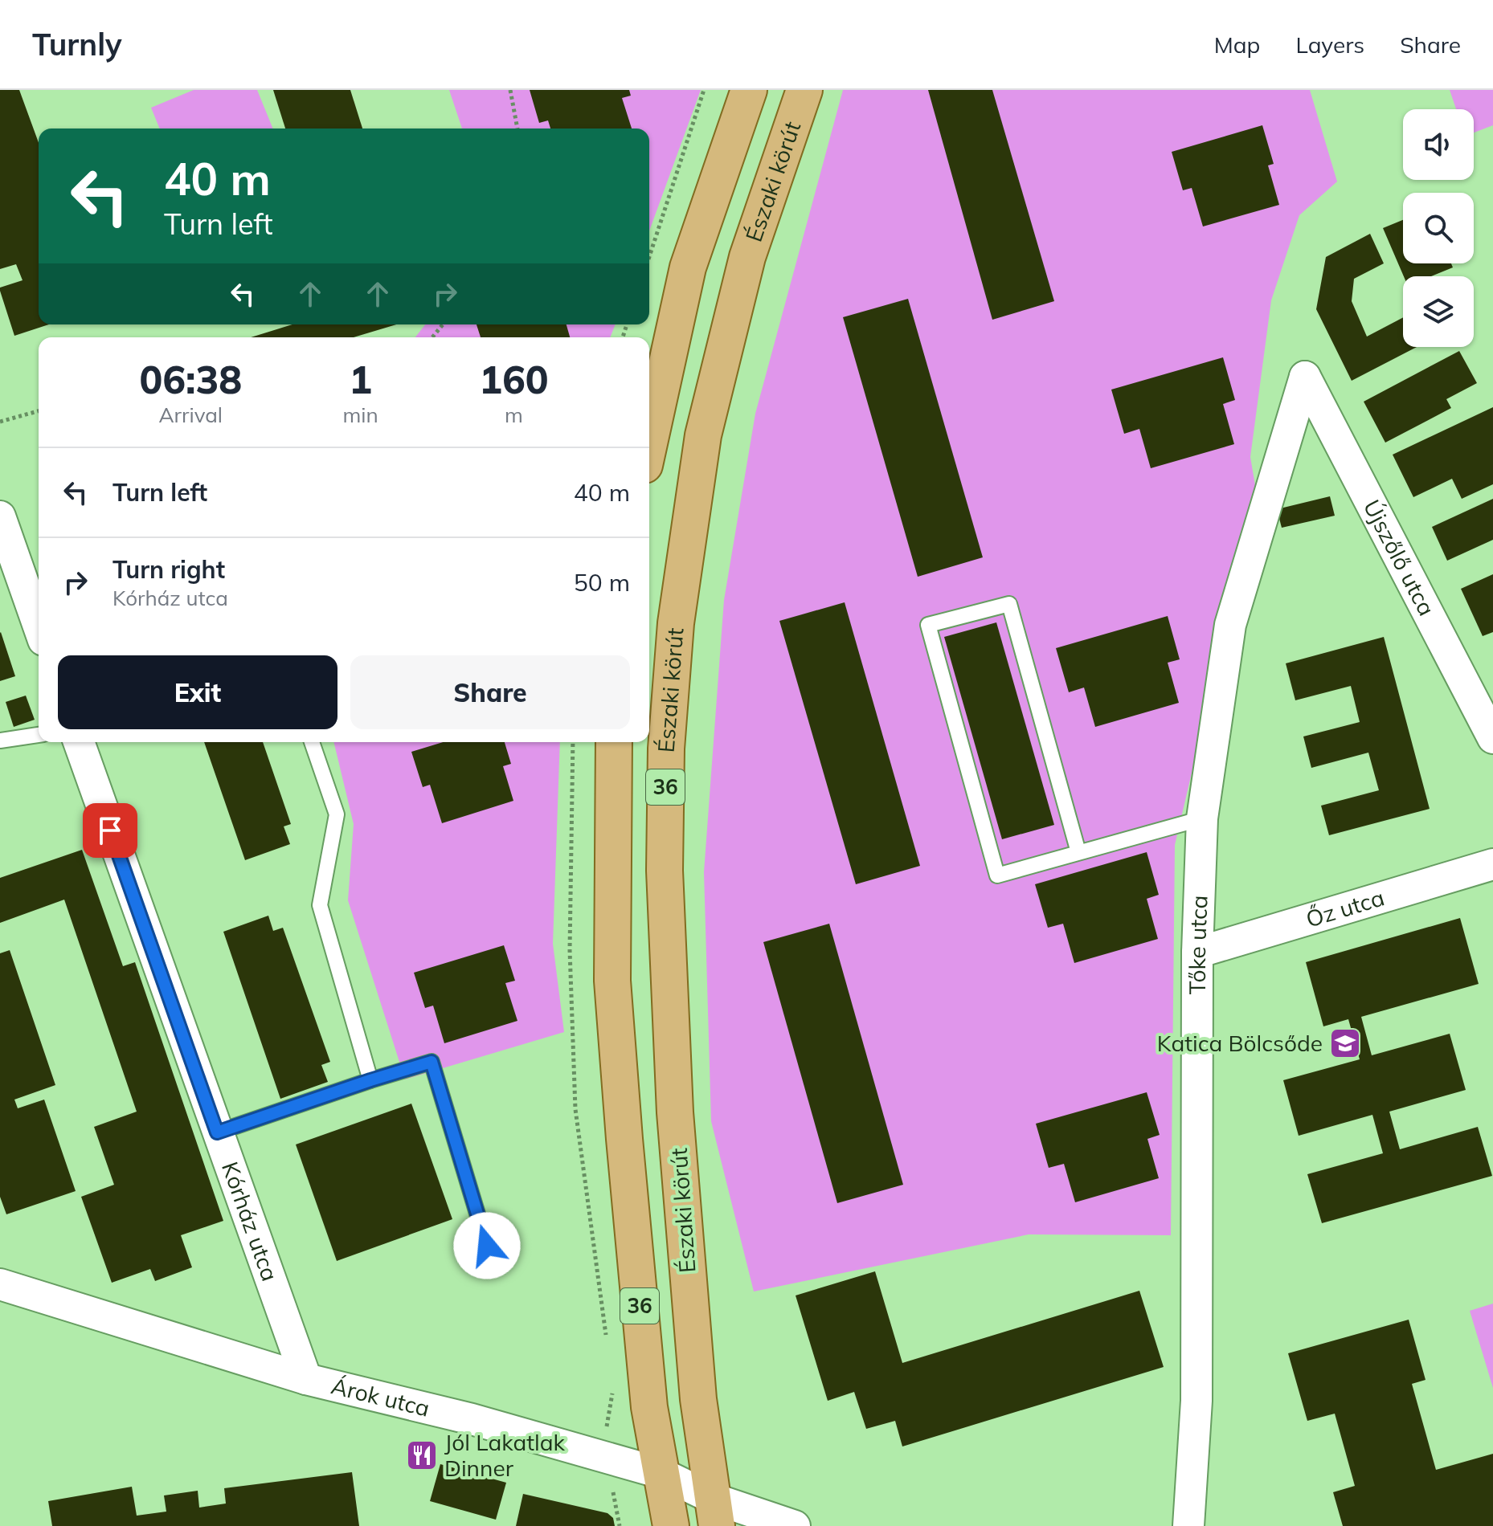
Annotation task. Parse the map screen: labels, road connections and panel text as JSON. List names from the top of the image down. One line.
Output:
{"streets":{"main road":["Északi körút","36"],"street":["Újszőlő utca","Őz utca","Tőke utca","Kórház utca","Árok utca"]},"crossings":[["Északi körút","Árok utca"],["Újszőlő utca","Tőke utca"],["36","Árok utca"],["Őz utca","Tőke utca"],["Kórház utca","Árok utca"]],"places":{"school or university":["Katica Bölcsőde"],"restaurant":["Jól Lakatlak Dinner"]},"page":{"header":"Turnly","nav":["Map","Layers","Share"],"turn":["40 m","Turn left"],"eta":["06:38","Arrival","1","min","160","m"],"list":[{"name":"Turn left","value":"40 m"},{"name":"Turn right","note":"Kórház utca","value":"50 m"}],"buttons":["Exit","Share"]}}
